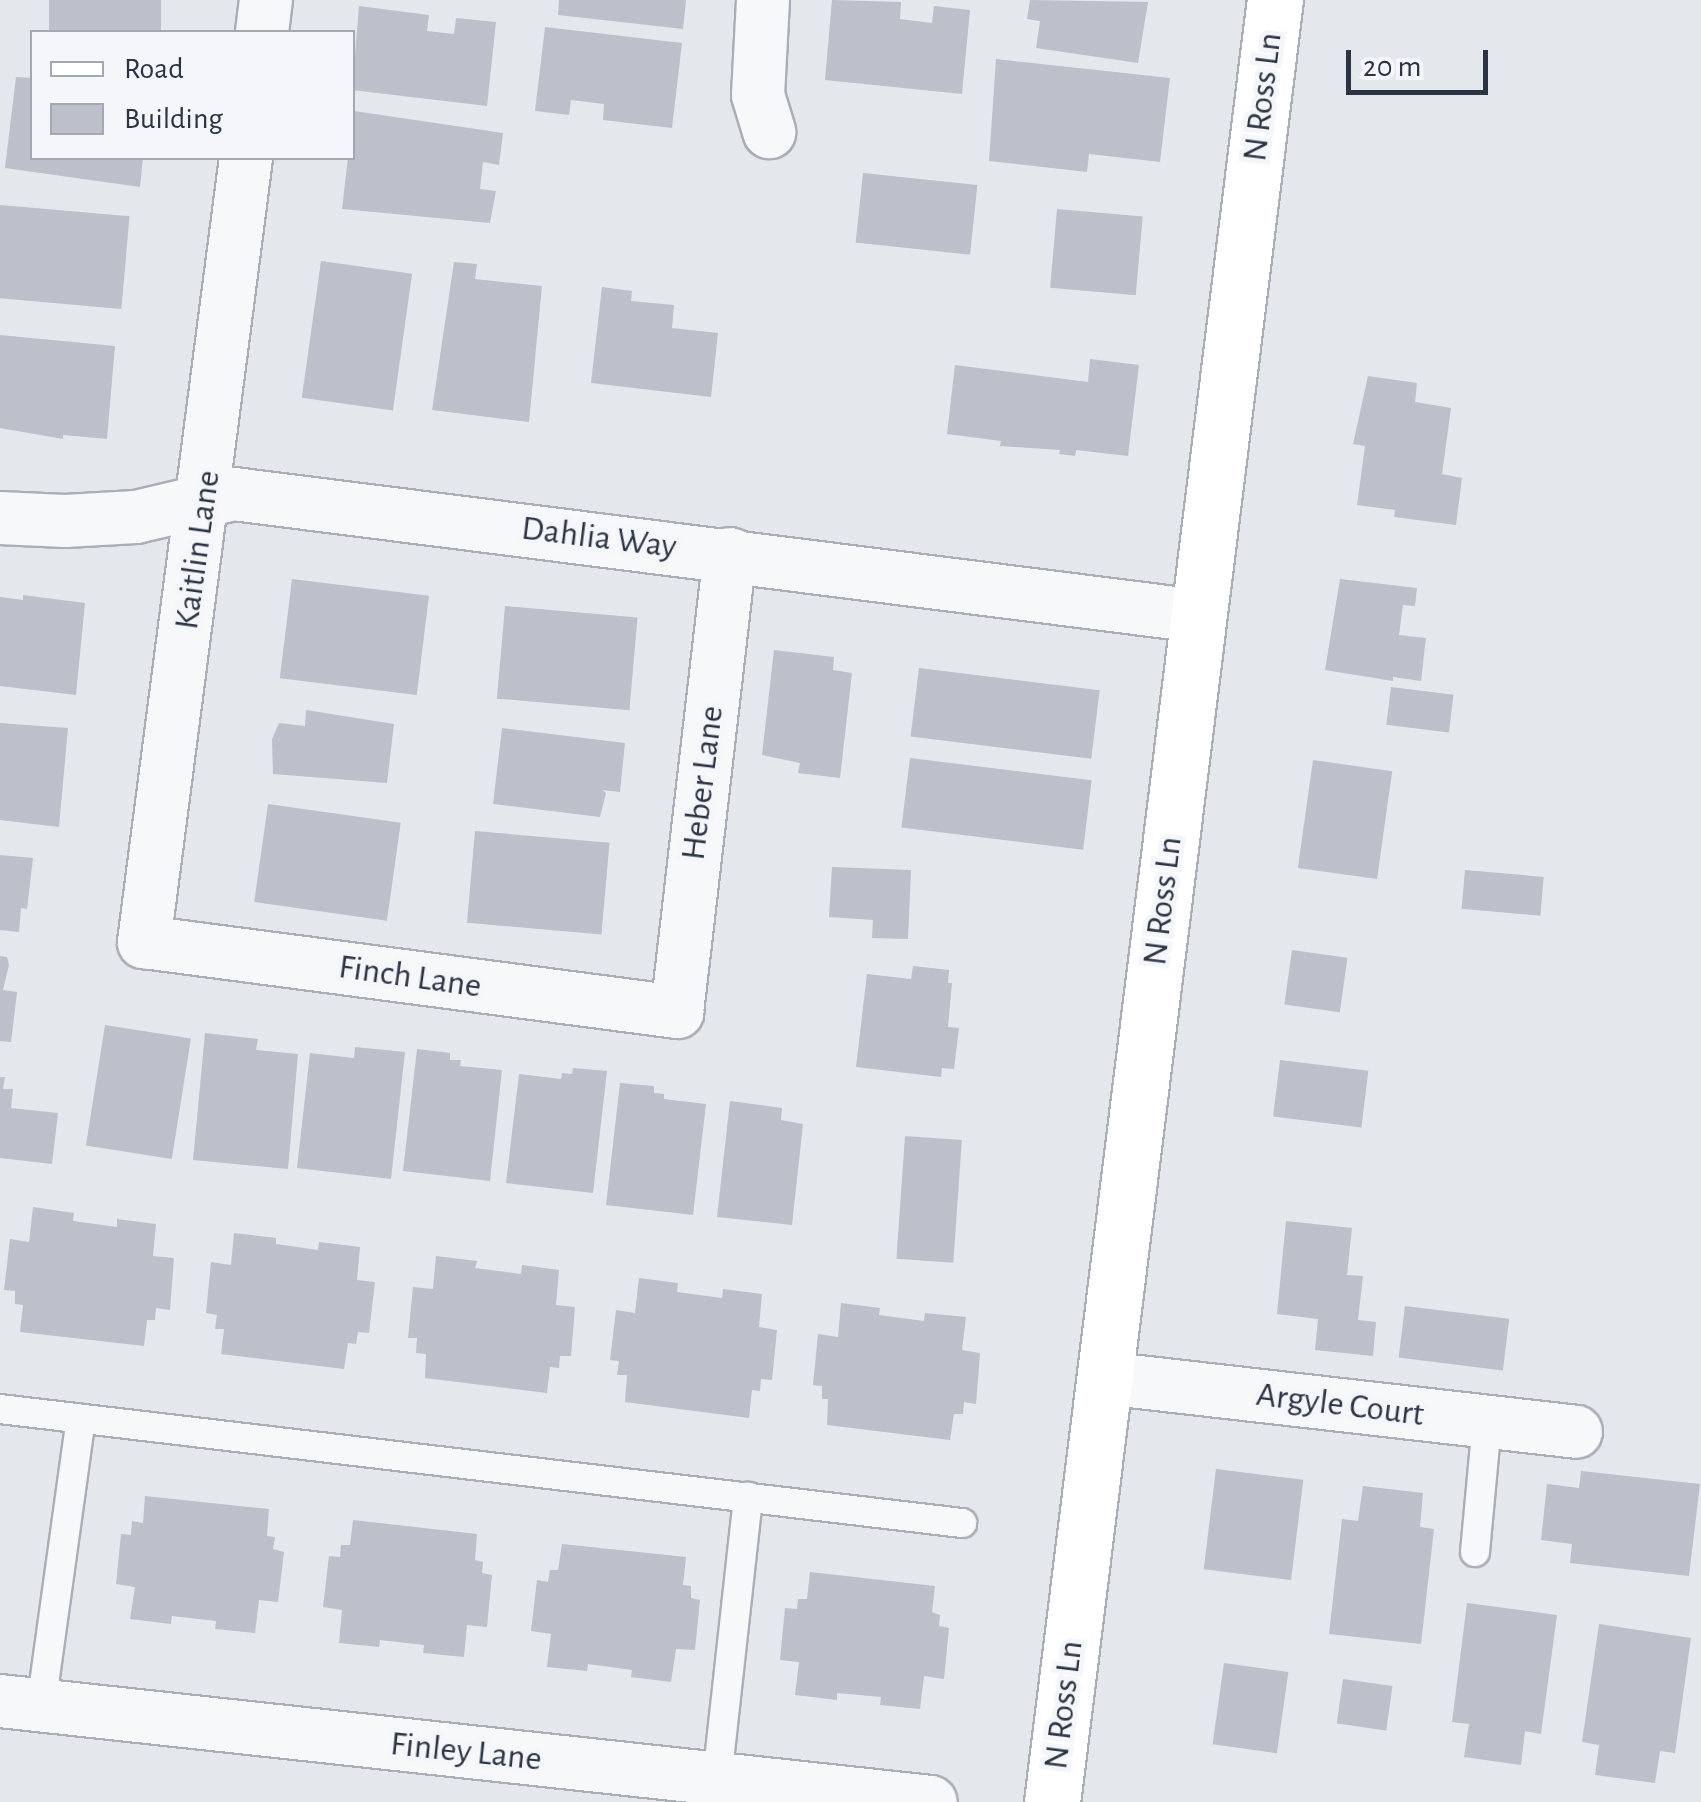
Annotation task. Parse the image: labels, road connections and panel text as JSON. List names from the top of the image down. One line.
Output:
{"streets":{"main road":["N Ross Ln"],"street":["Dahlia Way","Kaitlin Lane","Heber Lane","Finch Lane","Argyle Court","Finley Lane"]},"crossings":[["N Ross Ln","Dahlia Way"],["N Ross Ln","Argyle Court"],["Dahlia Way","Kaitlin Lane"],["Dahlia Way","Heber Lane"],["Kaitlin Lane","Finch Lane"],["Heber Lane","Finch Lane"]],"legend":["Road","Building"],"scale_bar":"20 m"}
